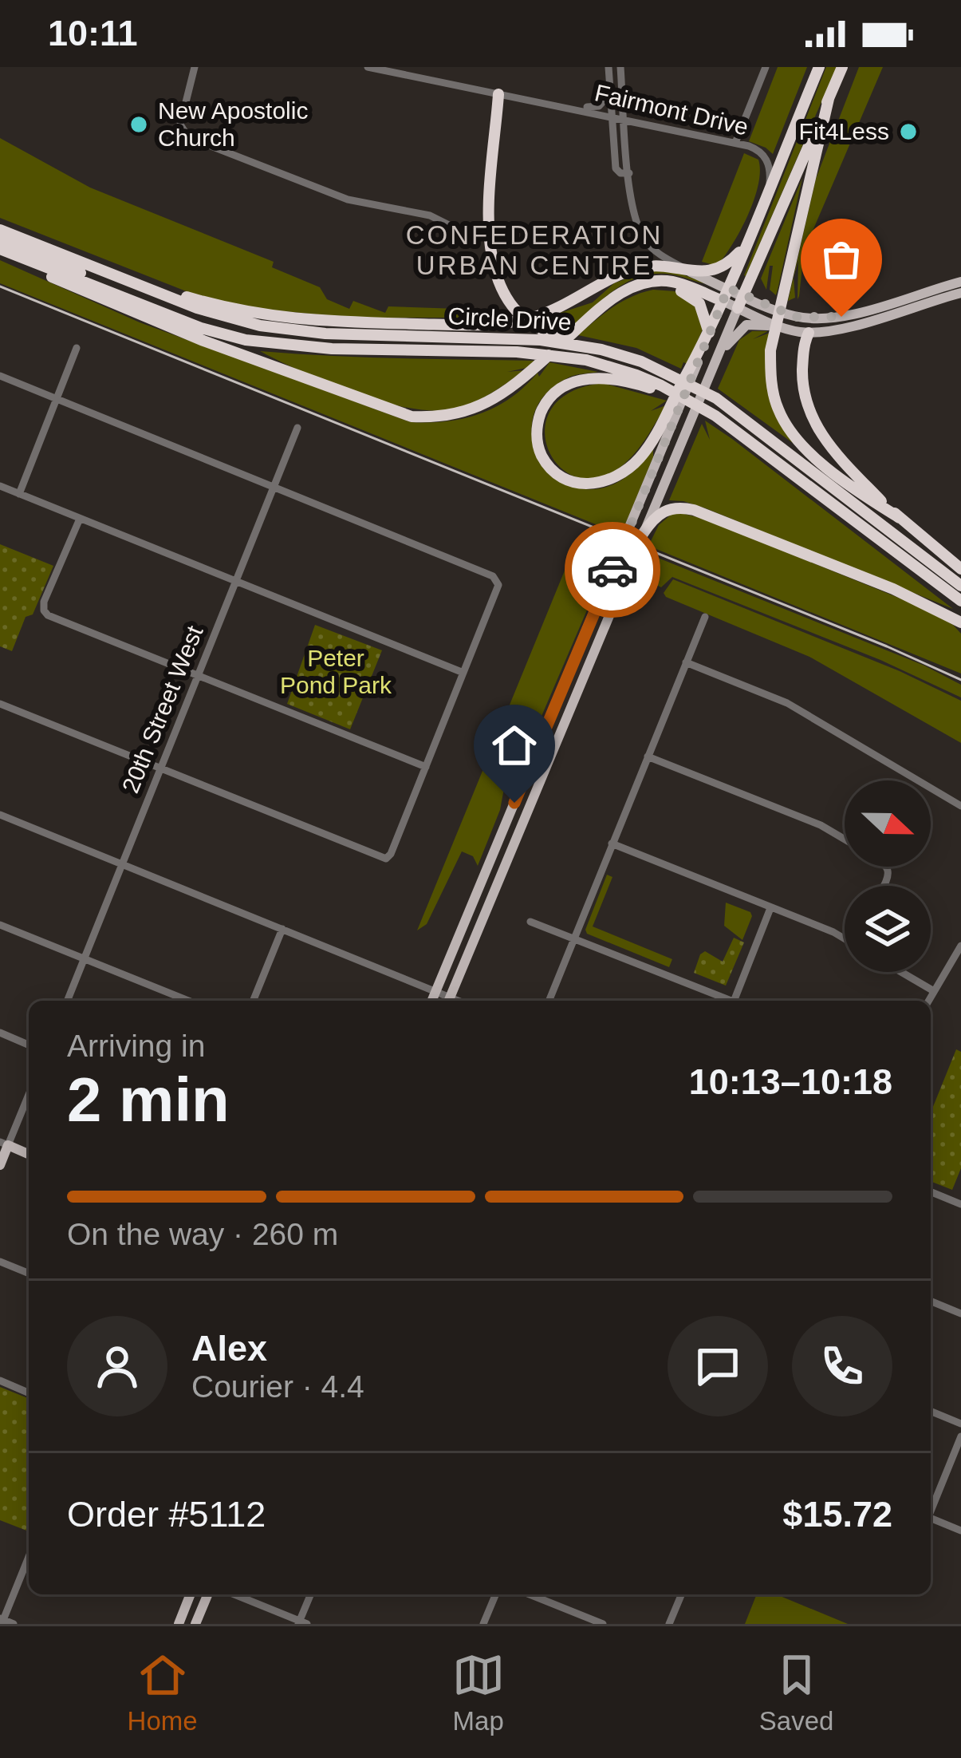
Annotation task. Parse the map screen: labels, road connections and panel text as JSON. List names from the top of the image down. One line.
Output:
{"streets":{"highway":["Circle Drive"],"street":["Fairmont Drive","20th Street West"]},"districts":["CONFEDERATION URBAN CENTRE"],"parks":["Peter Pond Park"],"places":["New Apostolic Church","Fit4Less"],"north":"right","page":{"status":"10:11","heading":["2 min","Arriving in","10:13–10:18"],"panel":["Alex","Courier · 4.4","Order #5112","$15.72"],"bar":"On the way · 260 m","tabs":["Home","Map","Saved"]}}
